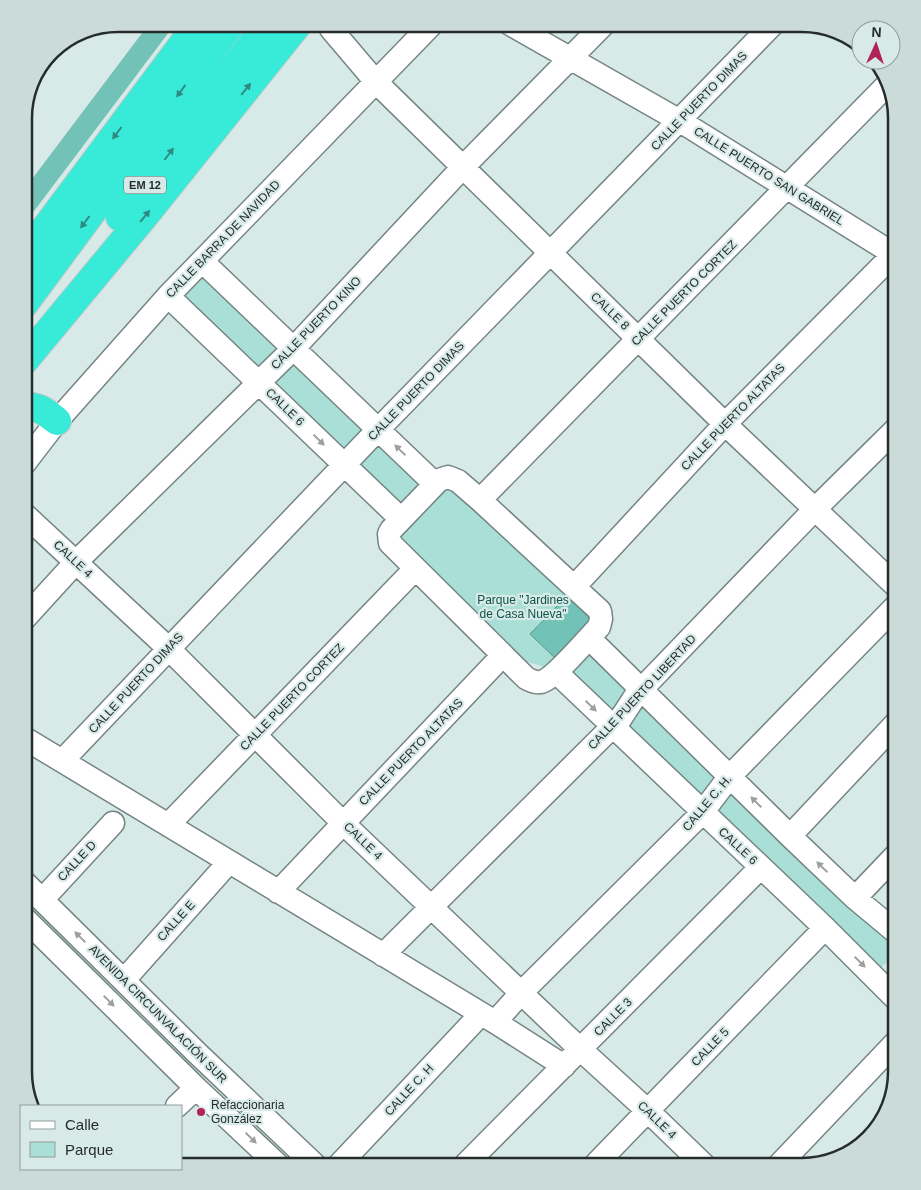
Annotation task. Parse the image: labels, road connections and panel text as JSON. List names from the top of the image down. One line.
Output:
{"streets":{"highway":["EM 12"],"street":["CALLE PUERTO DIMAS","CALLE PUERTO SAN GABRIEL","CALLE BARRA DE NAVIDAD","CALLE PUERTO CORTEZ","CALLE 8","CALLE PUERTO KINO","CALLE 6","CALLE PUERTO ALTATAS","CALLE 4","CALLE PUERTO LIBERTAD","CALLE C. H.","CALLE D","CALLE E","AVENIDA CIRCUNVALACIÓN SUR","CALLE 3","CALLE 5","CALLE C. H"]},"crossings":[["CALLE PUERTO DIMAS","CALLE PUERTO SAN GABRIEL"],["CALLE PUERTO DIMAS","CALLE 8"],["CALLE PUERTO DIMAS","CALLE 6"],["CALLE PUERTO DIMAS","CALLE 4"],["CALLE PUERTO SAN GABRIEL","CALLE PUERTO CORTEZ"],["CALLE PUERTO SAN GABRIEL","CALLE PUERTO KINO"],["CALLE BARRA DE NAVIDAD","CALLE 8"],["CALLE BARRA DE NAVIDAD","CALLE 6"],["CALLE PUERTO CORTEZ","CALLE 8"],["CALLE PUERTO CORTEZ","CALLE 4"],["CALLE 8","CALLE PUERTO KINO"],["CALLE 8","CALLE PUERTO ALTATAS"],["CALLE 8","CALLE PUERTO LIBERTAD"],["CALLE PUERTO KINO","CALLE 6"],["CALLE PUERTO KINO","CALLE 4"],["CALLE 6","CALLE PUERTO LIBERTAD"],["CALLE 6","CALLE C. H."],["CALLE 6","CALLE 3"],["CALLE 6","CALLE 5"],["CALLE PUERTO ALTATAS","CALLE 4"],["CALLE 4","CALLE PUERTO LIBERTAD"],["CALLE 4","CALLE C. H."],["CALLE 4","CALLE 3"],["CALLE 4","CALLE 5"],["CALLE C. H.","CALLE C. H"],["CALLE D","AVENIDA CIRCUNVALACIÓN SUR"],["CALLE E","AVENIDA CIRCUNVALACIÓN SUR"]],"parks":["Parque \"Jardines de Casa Nueva\""],"places":["Refaccionaria González"],"legend":["Calle","Parque"],"north":"top"}
